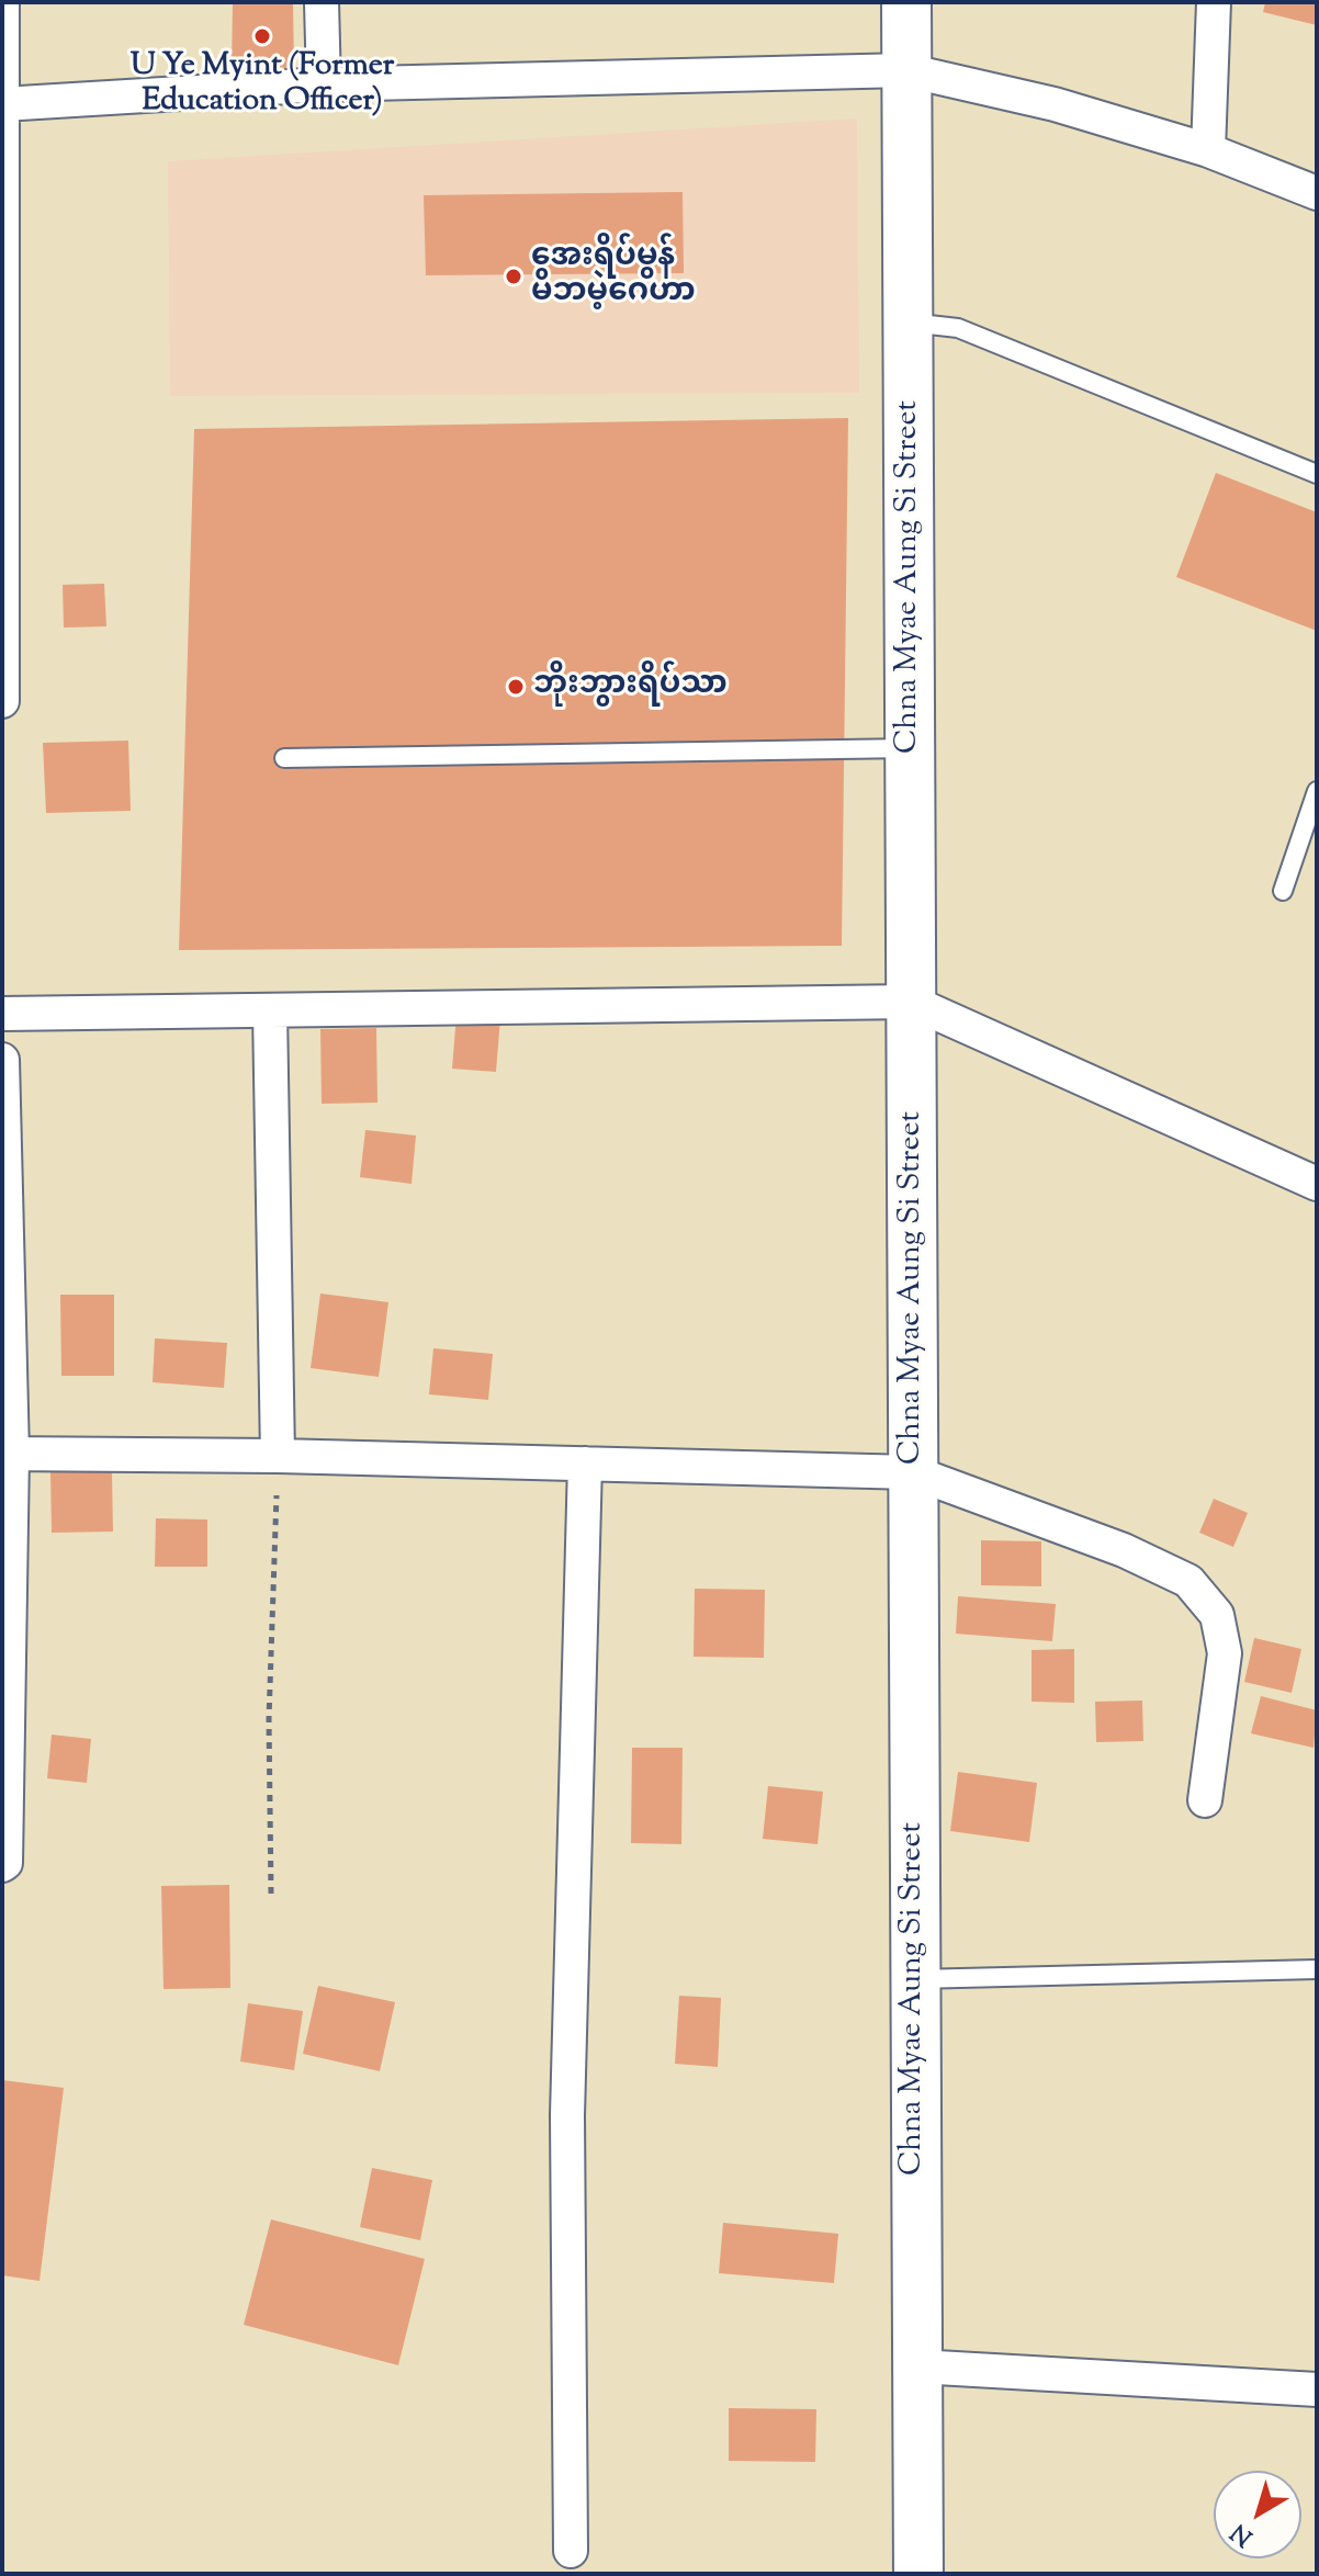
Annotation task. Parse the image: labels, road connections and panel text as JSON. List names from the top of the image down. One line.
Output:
{"streets":{"street":["Chna Myae Aung Si Street"]},"places":["U Ye Myint (Former Education Officer)","အေးရိပ်မွန် မိဘမဲ့ဂေဟာ","ဘိုးဘွားရိပ်သာ"],"north":"bottom left"}
